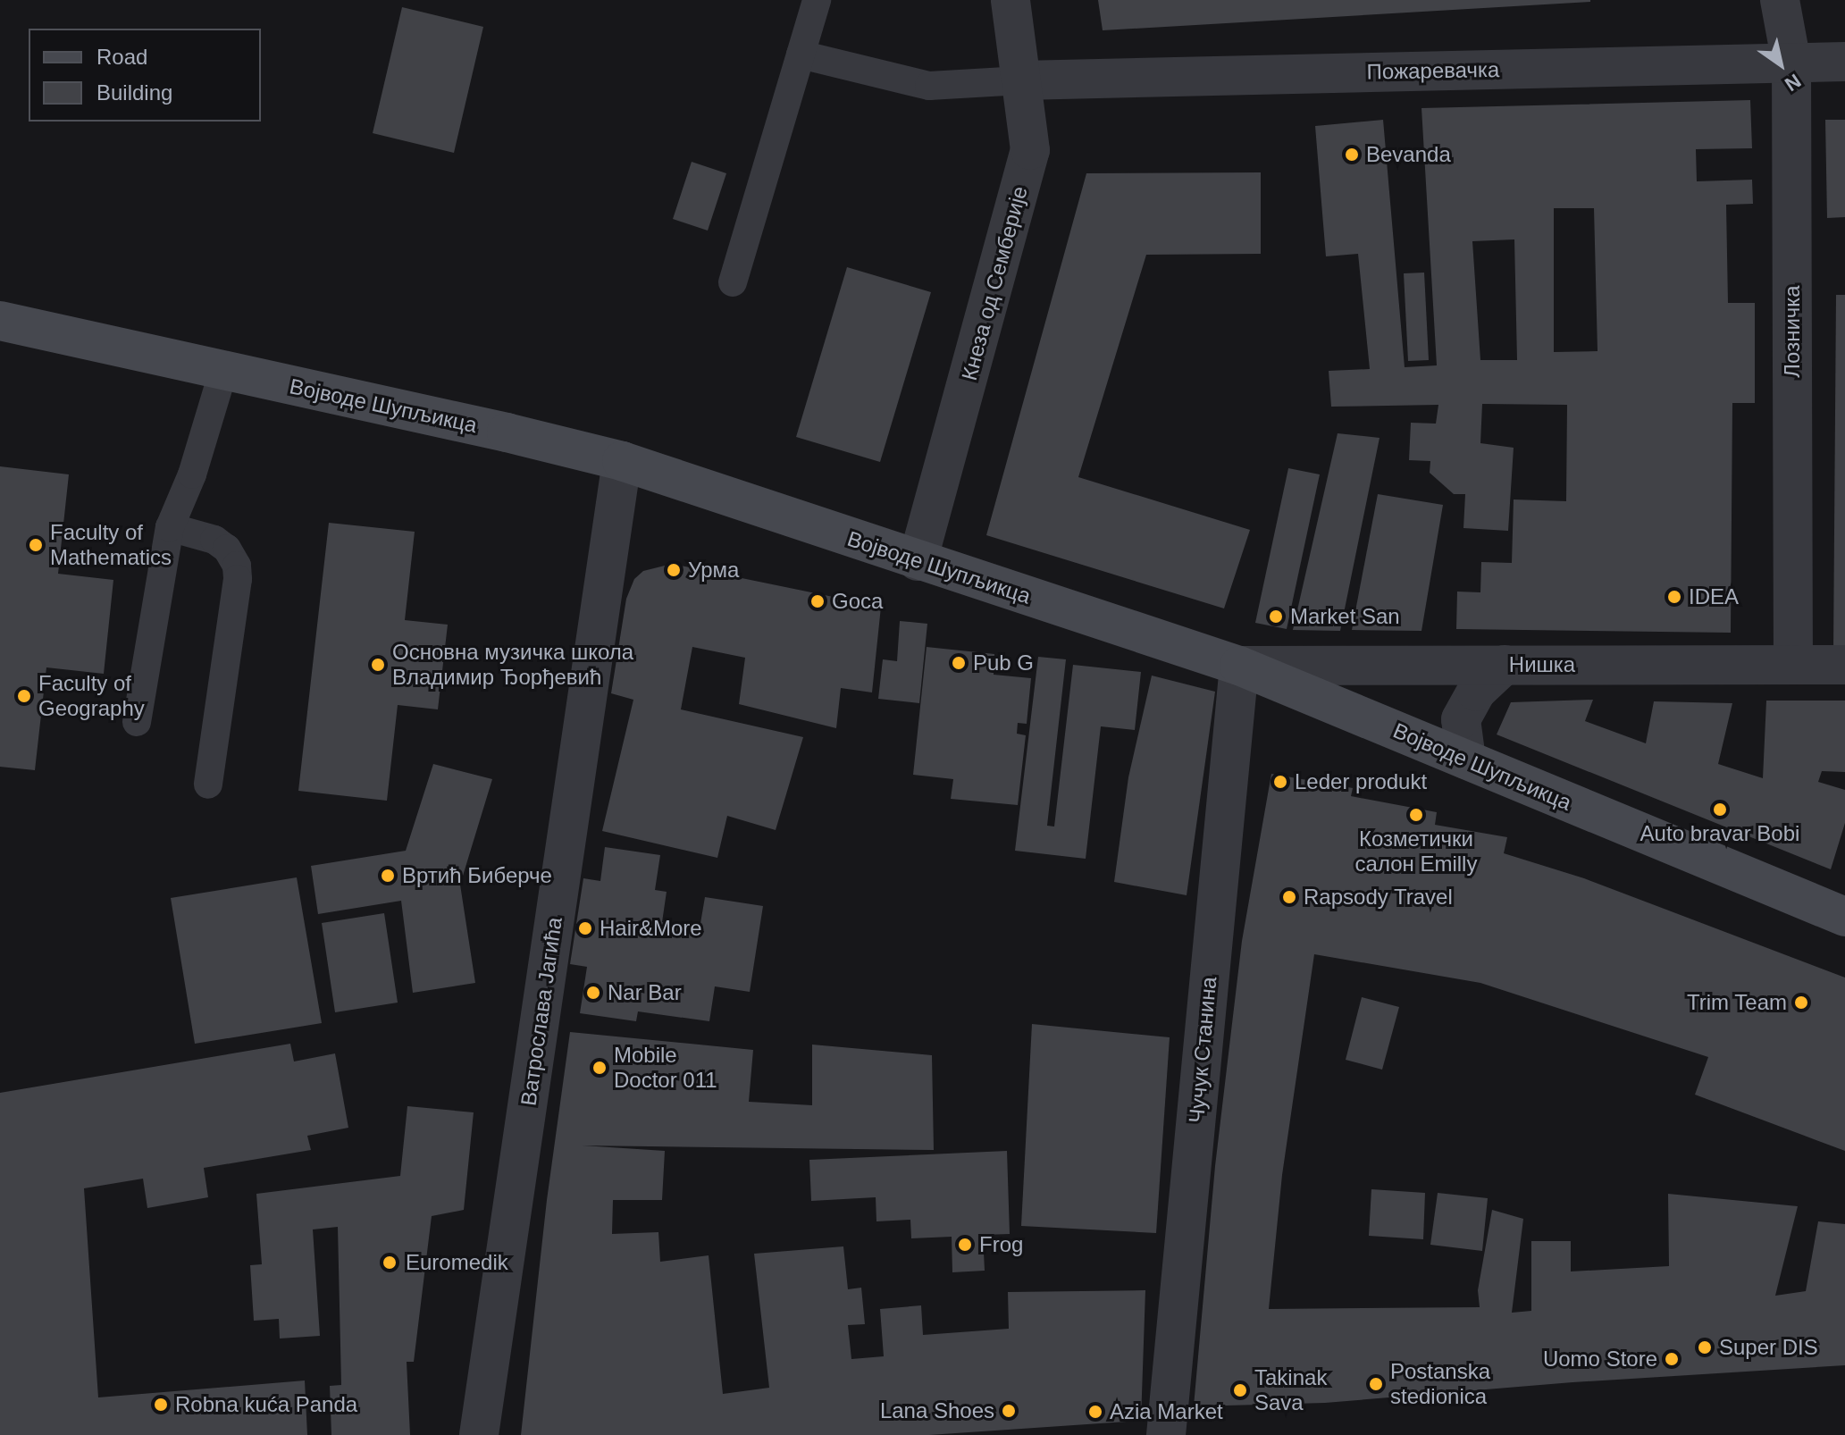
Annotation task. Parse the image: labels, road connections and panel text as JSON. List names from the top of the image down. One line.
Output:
{"streets":{"street":["Пожаревачка","Кнеза од Семберије","Лозничка","Војводе Шупљикца","Нишка","Ватрослава Јагића","Чучук Станина"]},"crossings":[["Пожаревачка","Кнеза од Семберије"],["Пожаревачка","Лозничка"],["Кнеза од Семберије","Војводе Шупљикца"],["Лозничка","Нишка"],["Војводе Шупљикца","Нишка"],["Војводе Шупљикца","Ватрослава Јагића"],["Војводе Шупљикца","Чучук Станина"],["Нишка","Чучук Станина"]],"places":["Bevanda","Faculty of Mathematics","Урма","IDEA","Goca","Market San","Pub G","Основна музичка школа Владимир Ђорђевић","Faculty of Geography","Leder produkt","Auto bravar Bobi","Козметички салон Emilly","Вртић Биберче","Rapsody Travel","Hair&More","Nar Bar","Trim Team","Mobile Doctor 011","Frog","Euromedik","Super DIS","Uomo Store","Postanska stedionica","Takinak Sava","Robna kuća Panda","Lana Shoes","Azia Market"],"legend":["Road","Building"],"north":"bottom right"}
